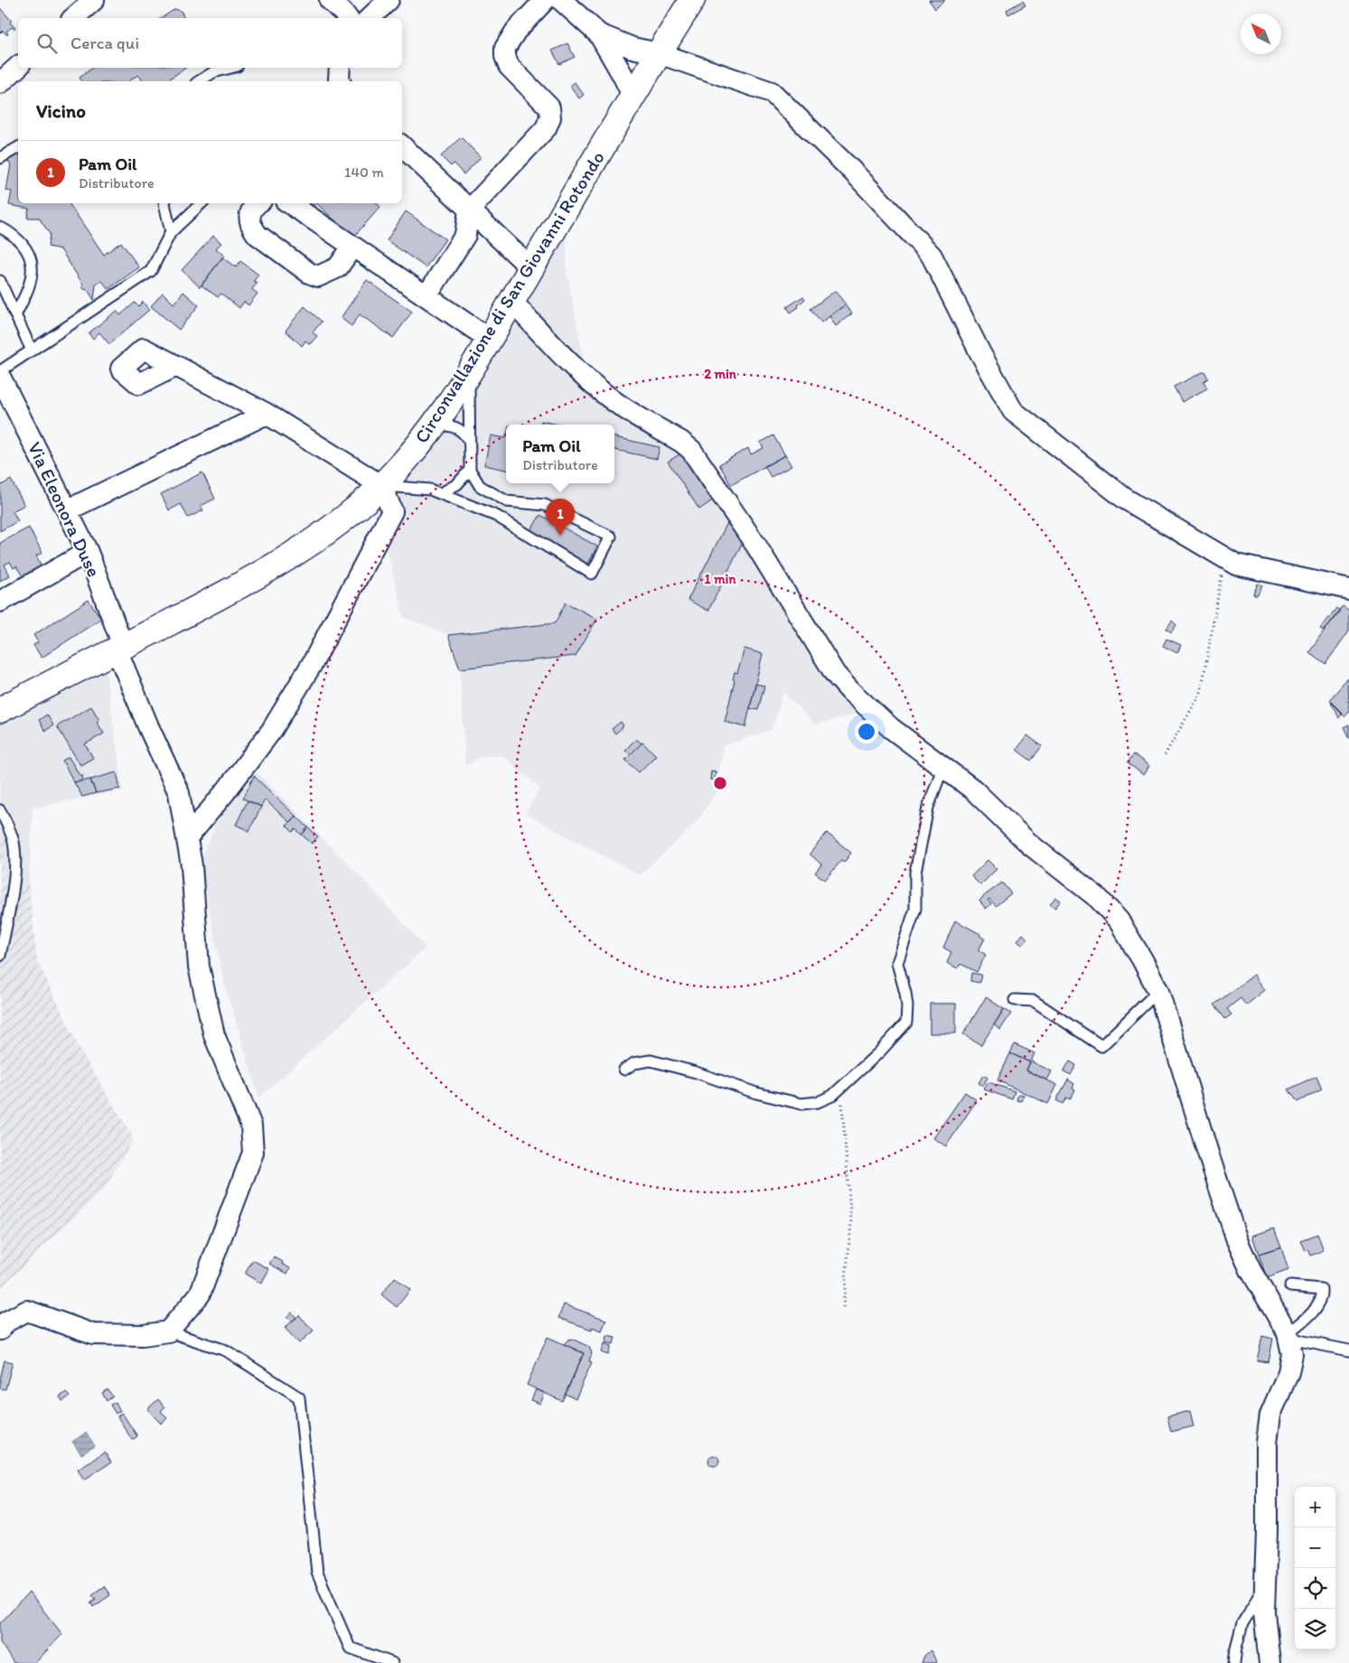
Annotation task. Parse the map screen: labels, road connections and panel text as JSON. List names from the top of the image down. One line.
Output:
{"streets":{"main road":["Circonvallazione di San Giovanni Rotondo"],"street":["Via Eleonora Duse"]},"crossings":[["Circonvallazione di San Giovanni Rotondo","Via Eleonora Duse"]],"north":"top left","page":{"search":"Cerca qui","heading":"Vicino","list":[{"mark":"1","name":"Pam Oil","note":"Distributore","value":"140 m"}],"popup":["Pam Oil","Distributore"],"pins":"1","map_buttons":["+","−"]},"rings":["2 min","1 min"]}
